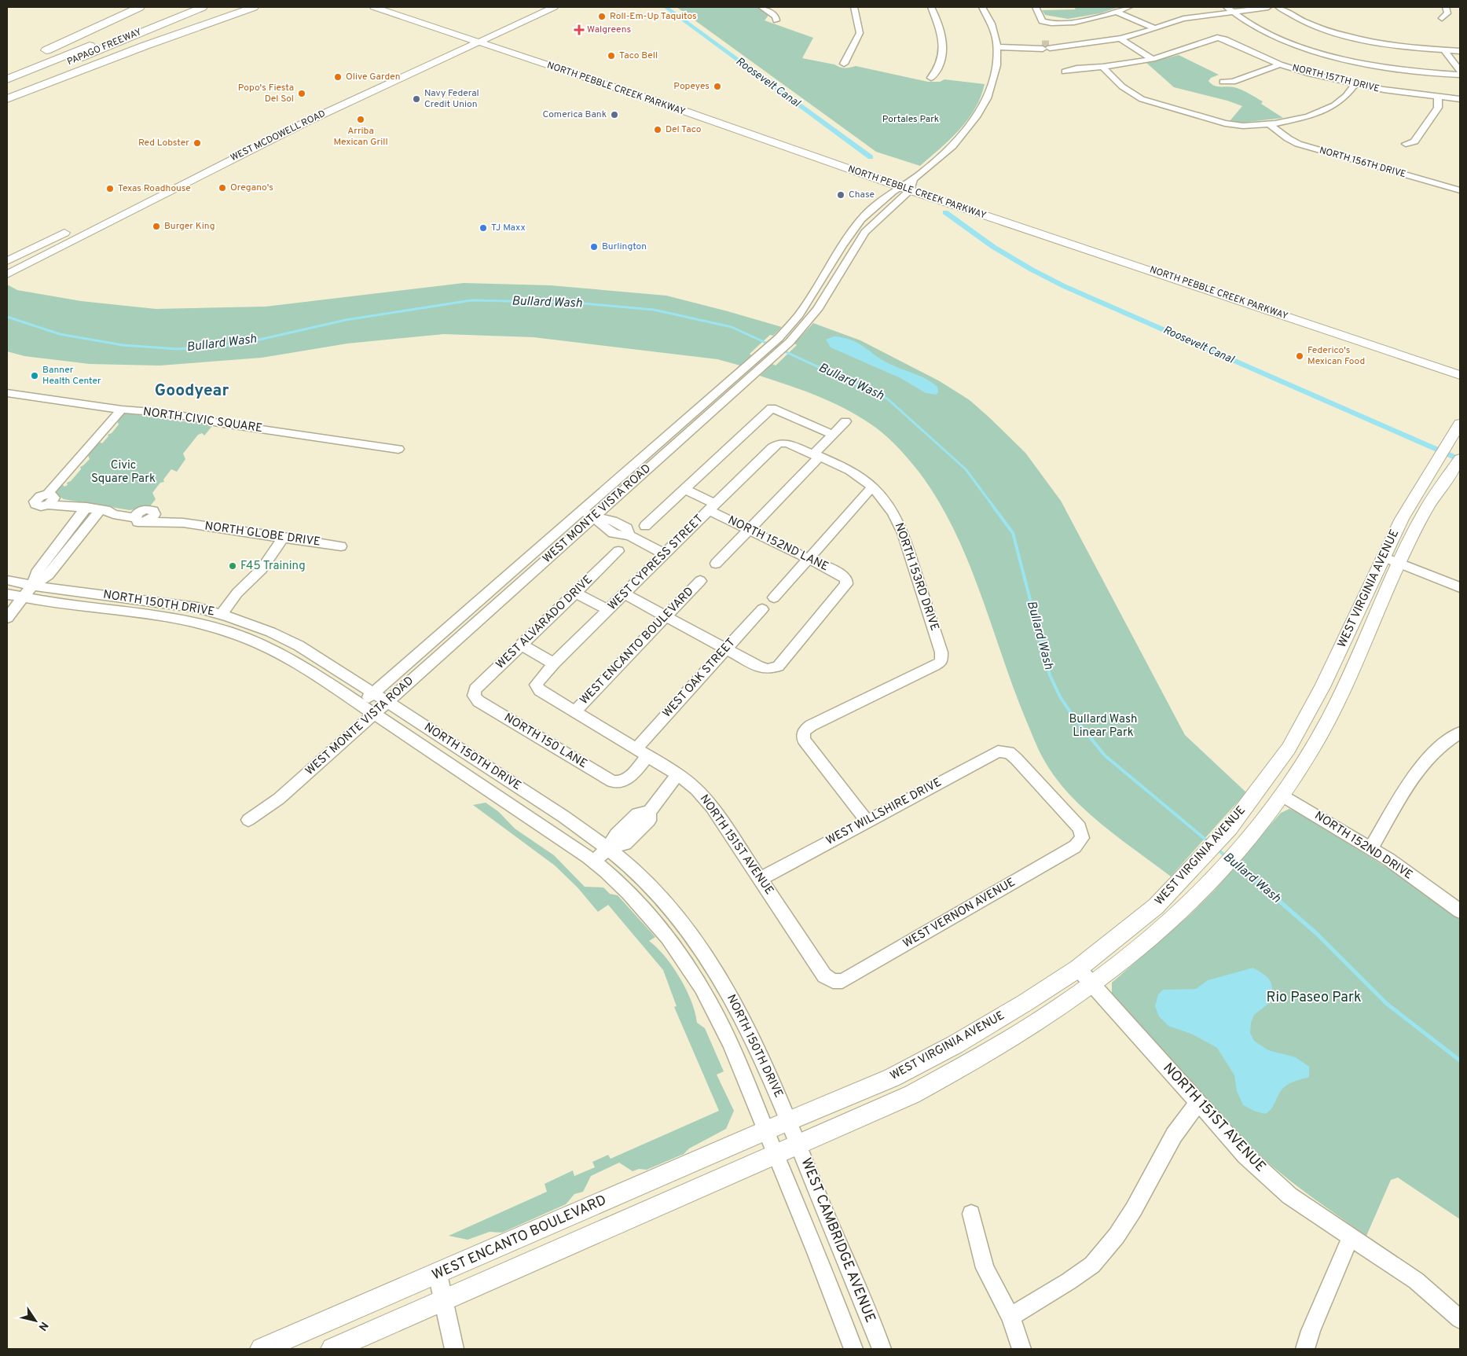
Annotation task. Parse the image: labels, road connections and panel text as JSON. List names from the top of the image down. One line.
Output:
{"streets":{"highway":["PAPAGO FREEWAY"],"main road":["NORTH PEBBLE CREEK PARKWAY","WEST MCDOWELL ROAD","WEST VIRGINIA AVENUE","WEST ENCANTO BOULEVARD"],"street":["NORTH 157TH DRIVE","NORTH 156TH DRIVE","NORTH CIVIC SQUARE","WEST MONTE VISTA ROAD","NORTH GLOBE DRIVE","NORTH 152ND LANE","WEST CYPRESS STREET","NORTH 153RD DRIVE","NORTH 150TH DRIVE","WEST ALVARADO DRIVE","WEST OAK STREET","NORTH 150 LANE","WEST WILLSHIRE DRIVE","NORTH 151ST AVENUE","NORTH 152ND DRIVE","WEST VERNON AVENUE","WEST CAMBRIDGE AVENUE"]},"crossings":[["NORTH PEBBLE CREEK PARKWAY","WEST MCDOWELL ROAD"],["NORTH PEBBLE CREEK PARKWAY","WEST MONTE VISTA ROAD"],["WEST MONTE VISTA ROAD","NORTH 150TH DRIVE"],["NORTH 152ND LANE","WEST CYPRESS STREET"],["NORTH 152ND LANE","WEST OAK STREET"],["WEST CYPRESS STREET","NORTH 153RD DRIVE"],["WEST CYPRESS STREET","NORTH 151ST AVENUE"],["NORTH 153RD DRIVE","WEST WILLSHIRE DRIVE"],["WEST VIRGINIA AVENUE","NORTH 150TH DRIVE"],["WEST VIRGINIA AVENUE","WEST ENCANTO BOULEVARD"],["WEST VIRGINIA AVENUE","NORTH 151ST AVENUE"],["WEST VIRGINIA AVENUE","NORTH 152ND DRIVE"],["WEST VIRGINIA AVENUE","WEST CAMBRIDGE AVENUE"],["NORTH 150TH DRIVE","WEST ENCANTO BOULEVARD"],["NORTH 150TH DRIVE","WEST CAMBRIDGE AVENUE"],["WEST ALVARADO DRIVE","NORTH 150 LANE"],["WEST ENCANTO BOULEVARD","NORTH 151ST AVENUE"],["WEST ENCANTO BOULEVARD","WEST CAMBRIDGE AVENUE"],["WEST OAK STREET","NORTH 151ST AVENUE"],["NORTH 150 LANE","NORTH 151ST AVENUE"],["WEST WILLSHIRE DRIVE","NORTH 151ST AVENUE"],["WEST WILLSHIRE DRIVE","WEST VERNON AVENUE"],["NORTH 151ST AVENUE","WEST VERNON AVENUE"]],"districts":["Goodyear"],"water":["Roosevelt Canal","Bullard Wash"],"parks":["Portales Park","Civic Square Park","Bullard Wash Linear Park","Rio Paseo Park"],"places":{"other":["Roll-Em-Up Taquitos","Taco Bell","Olive Garden","Popeyes","Popo's Fiesta Del Sol","Navy Federal Credit Union","Comerica Bank","Arriba Mexican Grill","Del Taco","Red Lobster","Oregano's","Texas Roadhouse","Chase","Burger King","TJ Maxx","Burlington","Federico's Mexican Food","Banner Health Center","F45 Training"],"health":["Walgreens"]},"north":"bottom right"}
